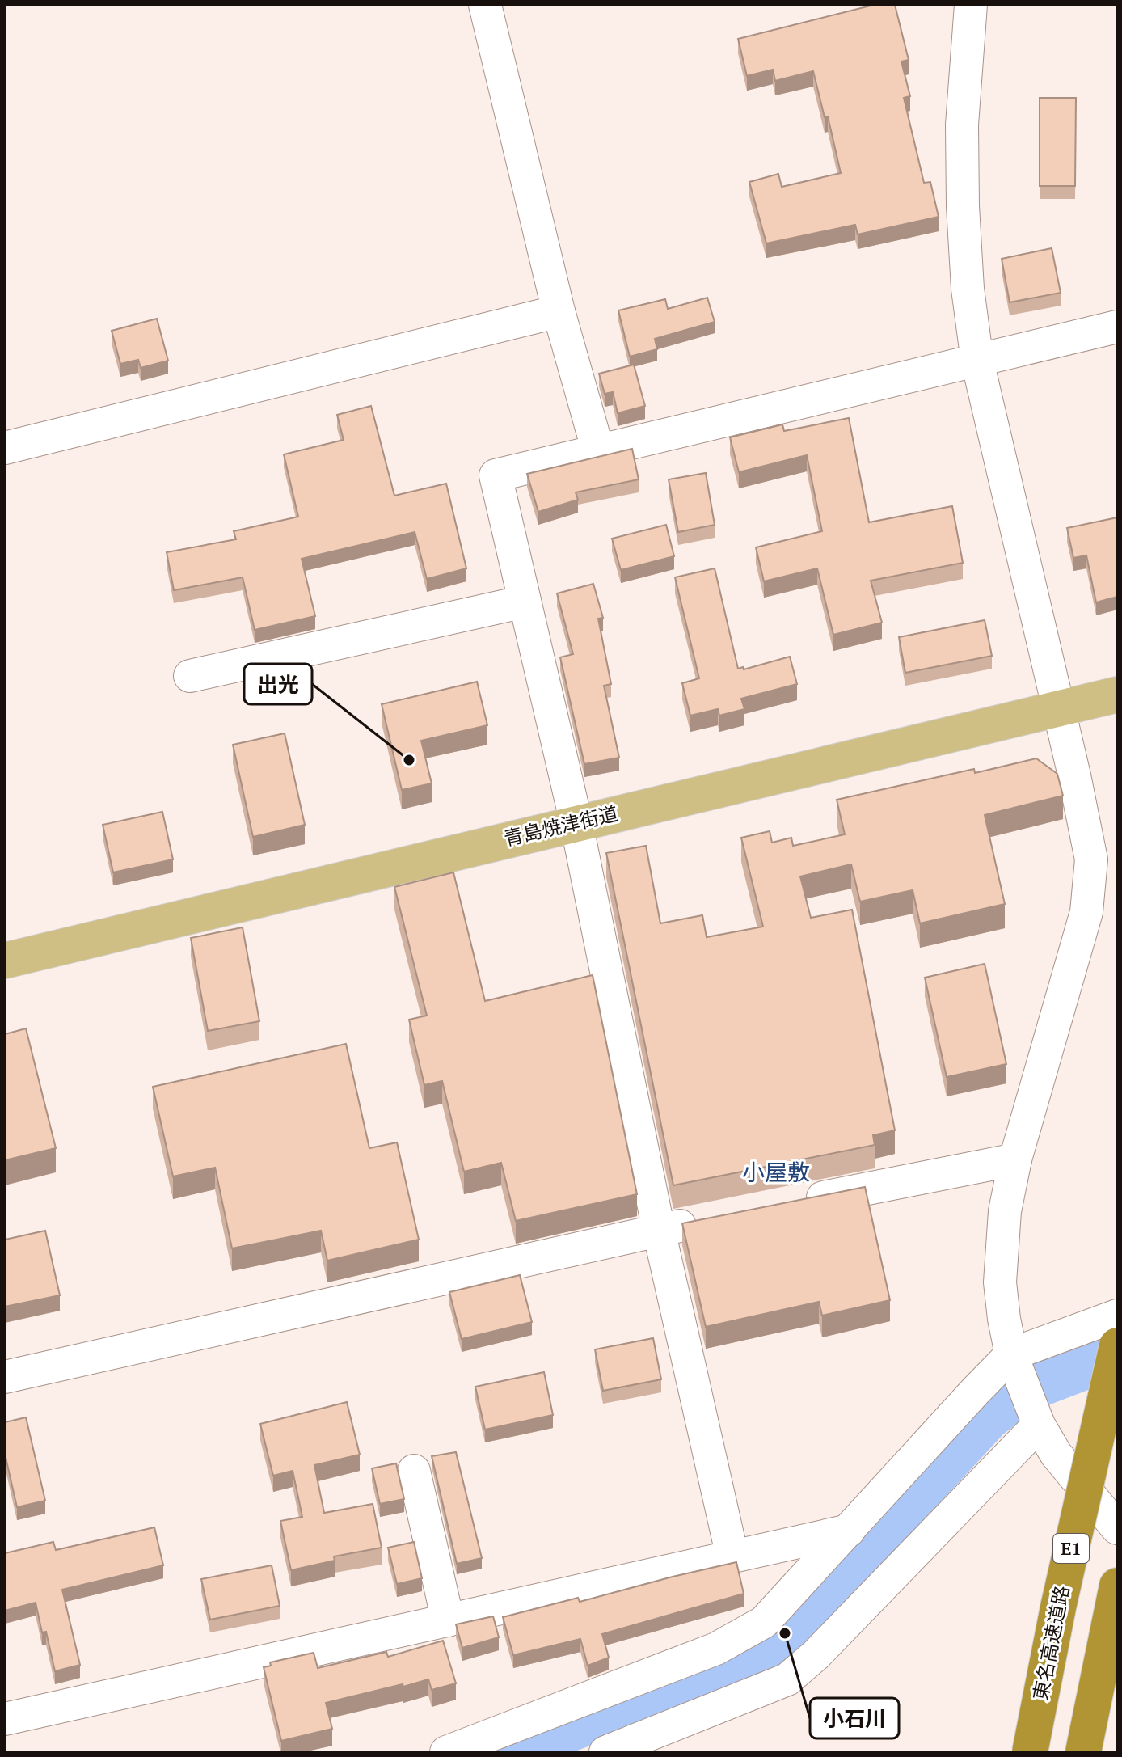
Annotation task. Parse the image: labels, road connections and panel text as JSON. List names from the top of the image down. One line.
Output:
{"streets":{"highway":["E1","東名高速道路"],"main road":["青島焼津街道"]},"districts":["小屋敷"],"places":["出光","小石川"]}
